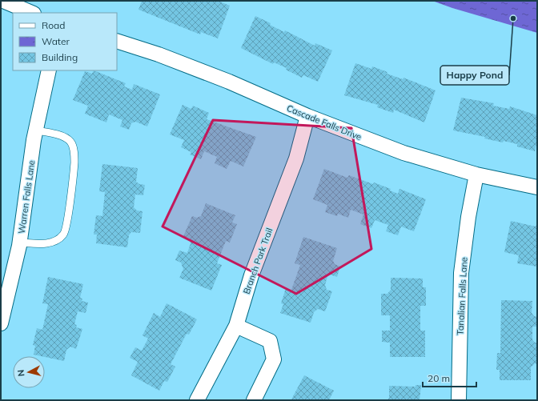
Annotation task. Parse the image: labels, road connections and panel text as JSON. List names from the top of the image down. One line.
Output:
{"streets":{"street":["Cascade Falls Drive","Warren Falls Lane","Branch Park Trail","Tanalian Falls Lane"]},"crossings":[["Cascade Falls Drive","Branch Park Trail"],["Cascade Falls Drive","Tanalian Falls Lane"]],"places":["Happy Pond"],"legend":["Road","Water","Building"],"scale_bar":"20 m","north":"left"}
